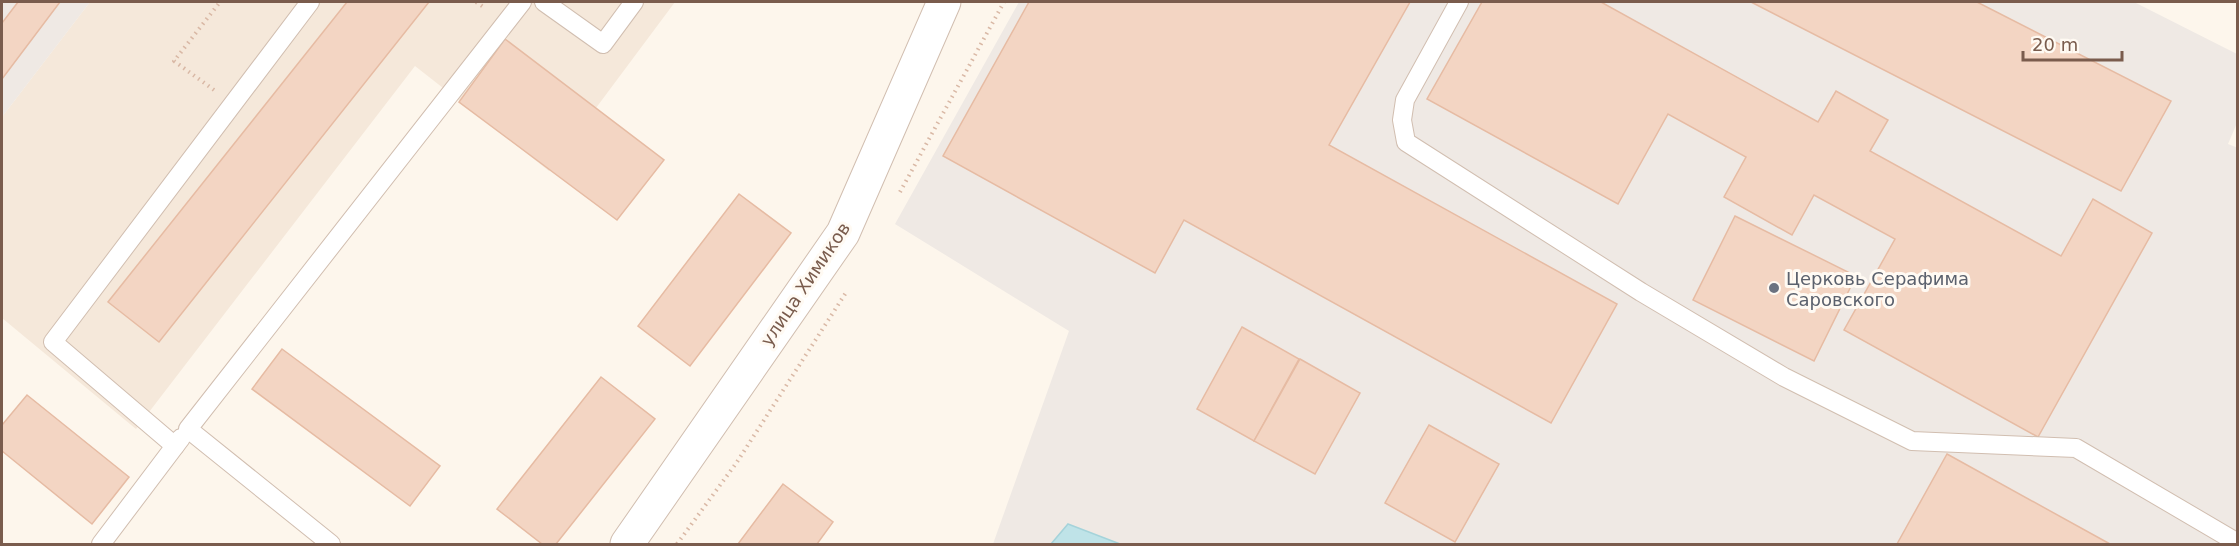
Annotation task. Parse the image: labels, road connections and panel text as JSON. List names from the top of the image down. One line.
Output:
{"streets":{"street":["улица Химиков"]},"places":["Церковь Серафима Саровского"],"scale_bar":"20 m"}
